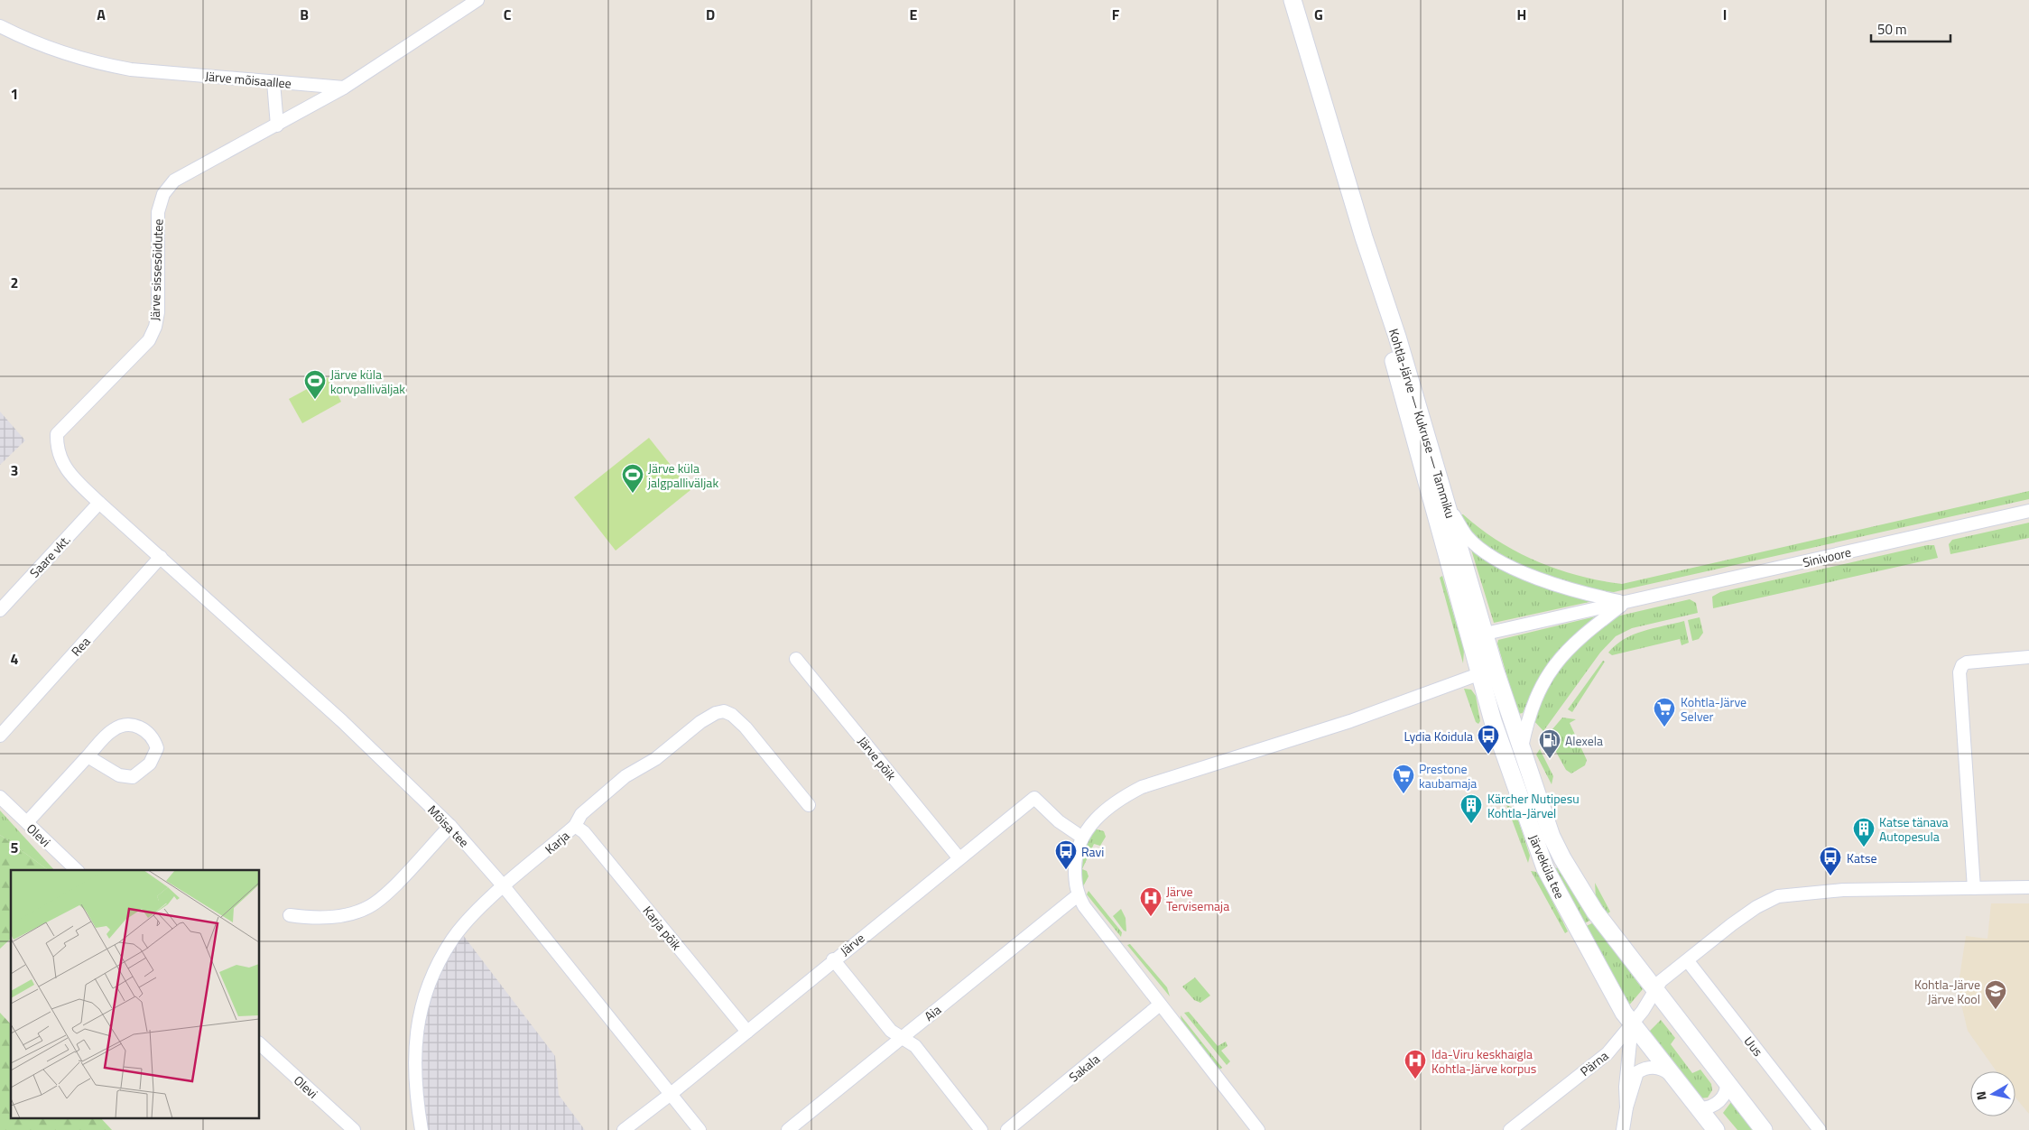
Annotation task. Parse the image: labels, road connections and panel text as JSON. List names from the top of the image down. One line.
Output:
{"streets":{"main road":["Kohtla-Järve — Kukruse — Tammiku","Järveküla tee"],"street":["Järve mõisaallee","Järve sissesõidutee","Saare vkt.","Sinivoore","Rea","Järve põik","Mõisa tee","Olevi","Karja","Karja põik","Järve","Aia","Uus","Pärna","Sakala"]},"crossings":[["Järve mõisaallee","Järve sissesõidutee"],["Järve sissesõidutee","Saare vkt."],["Järve sissesõidutee","Rea"],["Järve sissesõidutee","Mõisa tee"],["Kohtla-Järve — Kukruse — Tammiku","Sinivoore"],["Kohtla-Järve — Kukruse — Tammiku","Järveküla tee"],["Sinivoore","Järveküla tee"],["Rea","Mõisa tee"],["Järve põik","Järve"],["Mõisa tee","Karja"],["Mõisa tee","Järve"],["Karja","Karja põik"],["Järveküla tee","Pärna"],["Karja põik","Järve"]],"places":{"sports":["Järve küla korvpalliväljak","Järve küla jalgpalliväljak"],"supermarket":["Kohtla-Järve Selver","Prestone kaubamaja"],"bus stop":["Lydia Koidula","Ravi","Katse"],"fuel station":["Alexela"],"building":["Kärcher Nutipesu Kohtla-Järvel","Katse tänava Autopesula"],"hospital":["Järve Tervisemaja","Ida-Viru keskhaigla Kohtla-Järve korpus"],"school or university":["Kohtla-Järve Järve Kool"]},"scale_bar":"50 m","north":"left","grid":{"columns":["A","B","C","D","E","F","G","H","I"],"rows":["1","2","3","4","5"]}}
